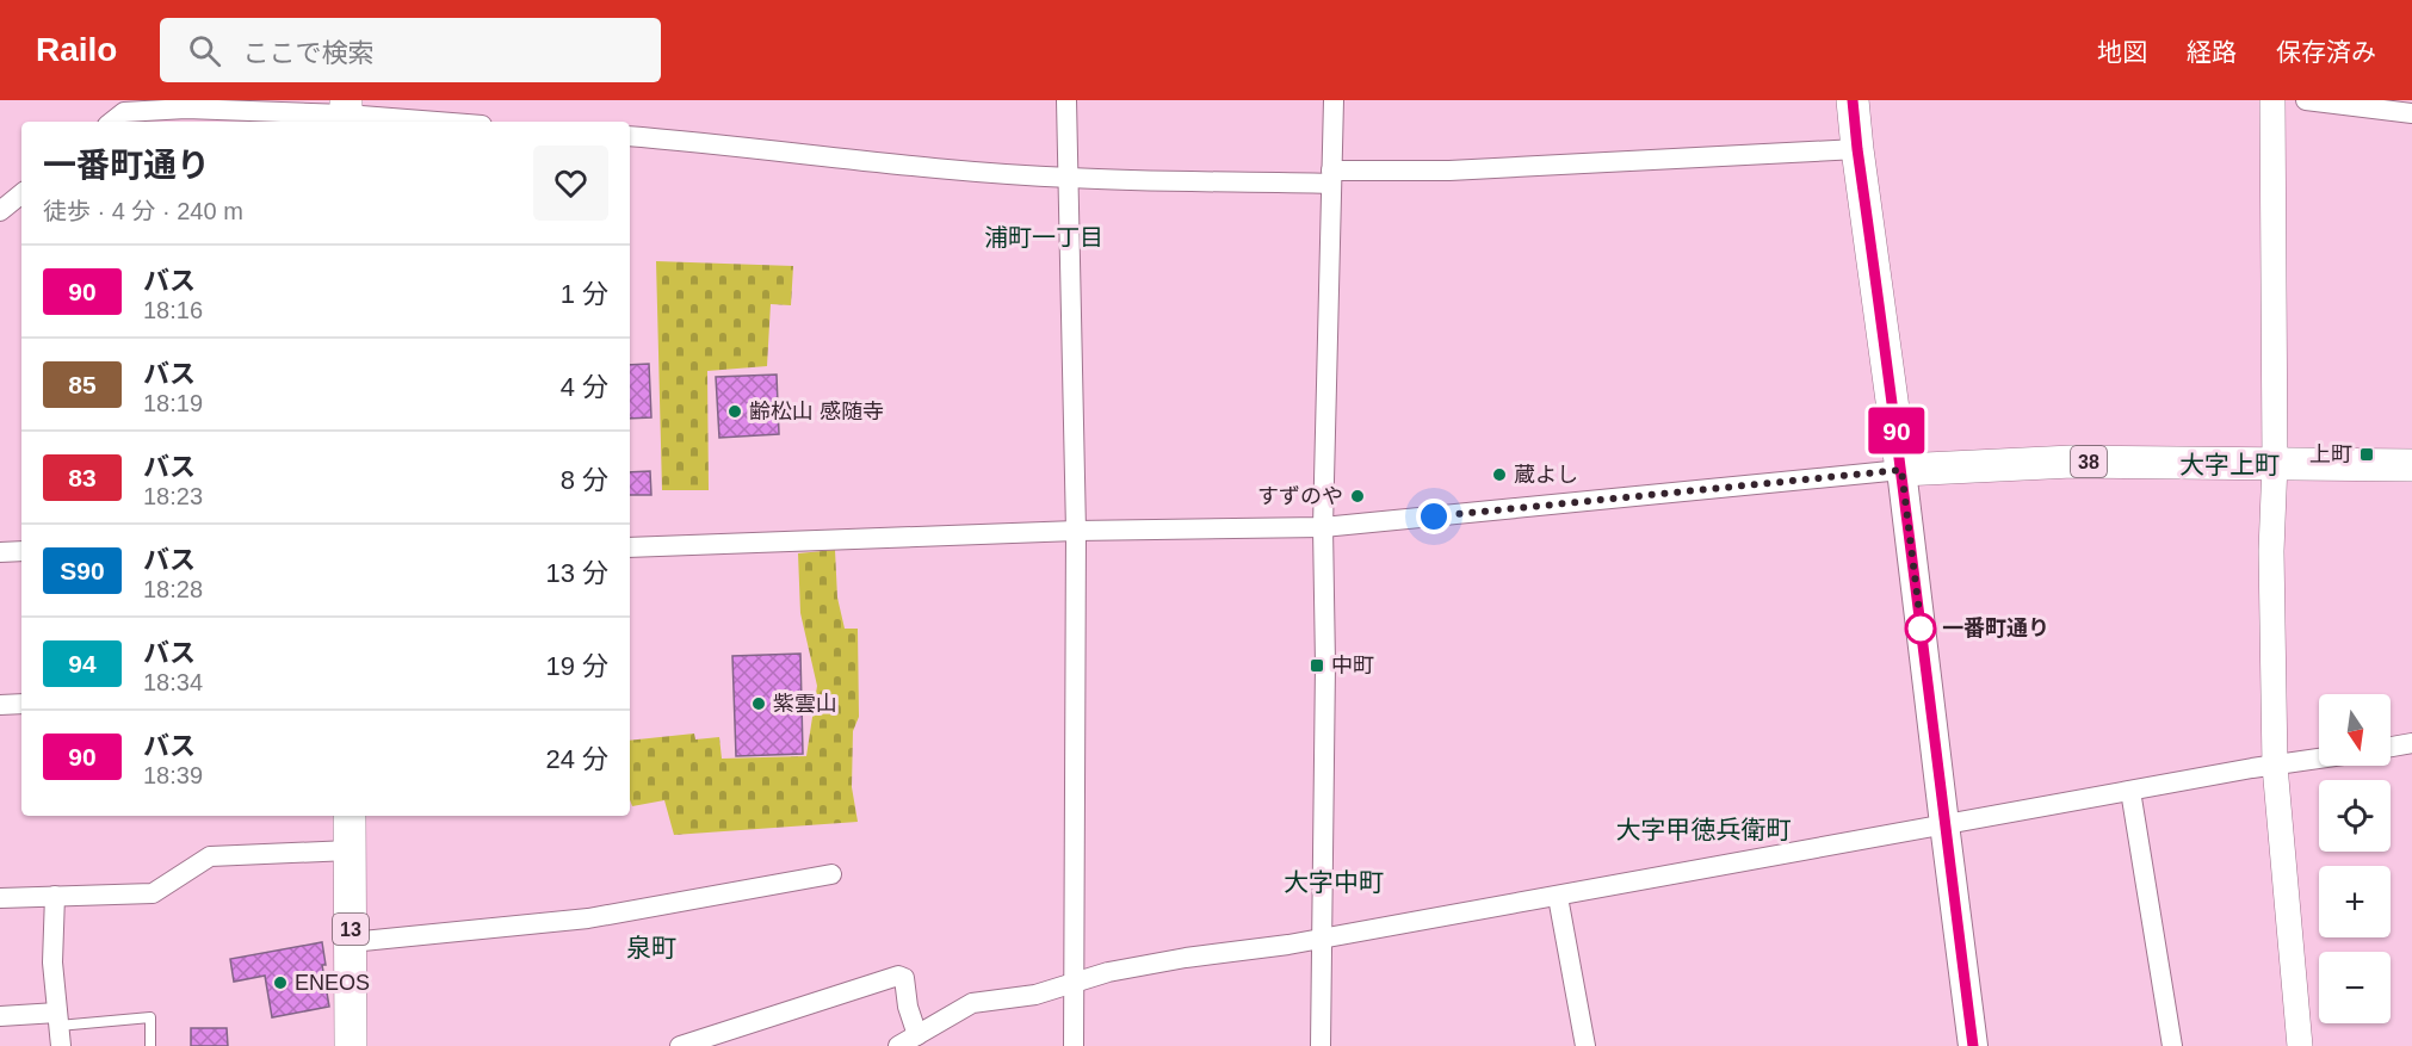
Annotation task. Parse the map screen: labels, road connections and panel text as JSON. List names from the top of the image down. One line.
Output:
{"streets":{"main road":["38","13"]},"districts":["浦町一丁目","大字上町","大字甲徳兵衛町","大字中町","泉町"],"places":{"other":["齢松山 感随寺","蔵よし","すずのや","一番町通り","紫雲山","ENEOS"],"transit":["上町","中町"]},"lines":["bus line 90"],"north":"bottom","page":{"header":"Railo","search":"ここで検索","nav":["地図","経路","保存済み"],"on_map":"90","heading":["一番町通り","徒歩 · 4 分 · 240 m"],"list":[{"mark":"90","name":"バス","note":"18:16","value":"1 分"},{"mark":"85","name":"バス","note":"18:19","value":"4 分"},{"mark":"83","name":"バス","note":"18:23","value":"8 分"},{"mark":"S90","name":"バス","note":"18:28","value":"13 分"},{"mark":"94","name":"バス","note":"18:34","value":"19 分"},{"mark":"90","name":"バス","note":"18:39","value":"24 分"}],"map_buttons":["+","−"]}}
